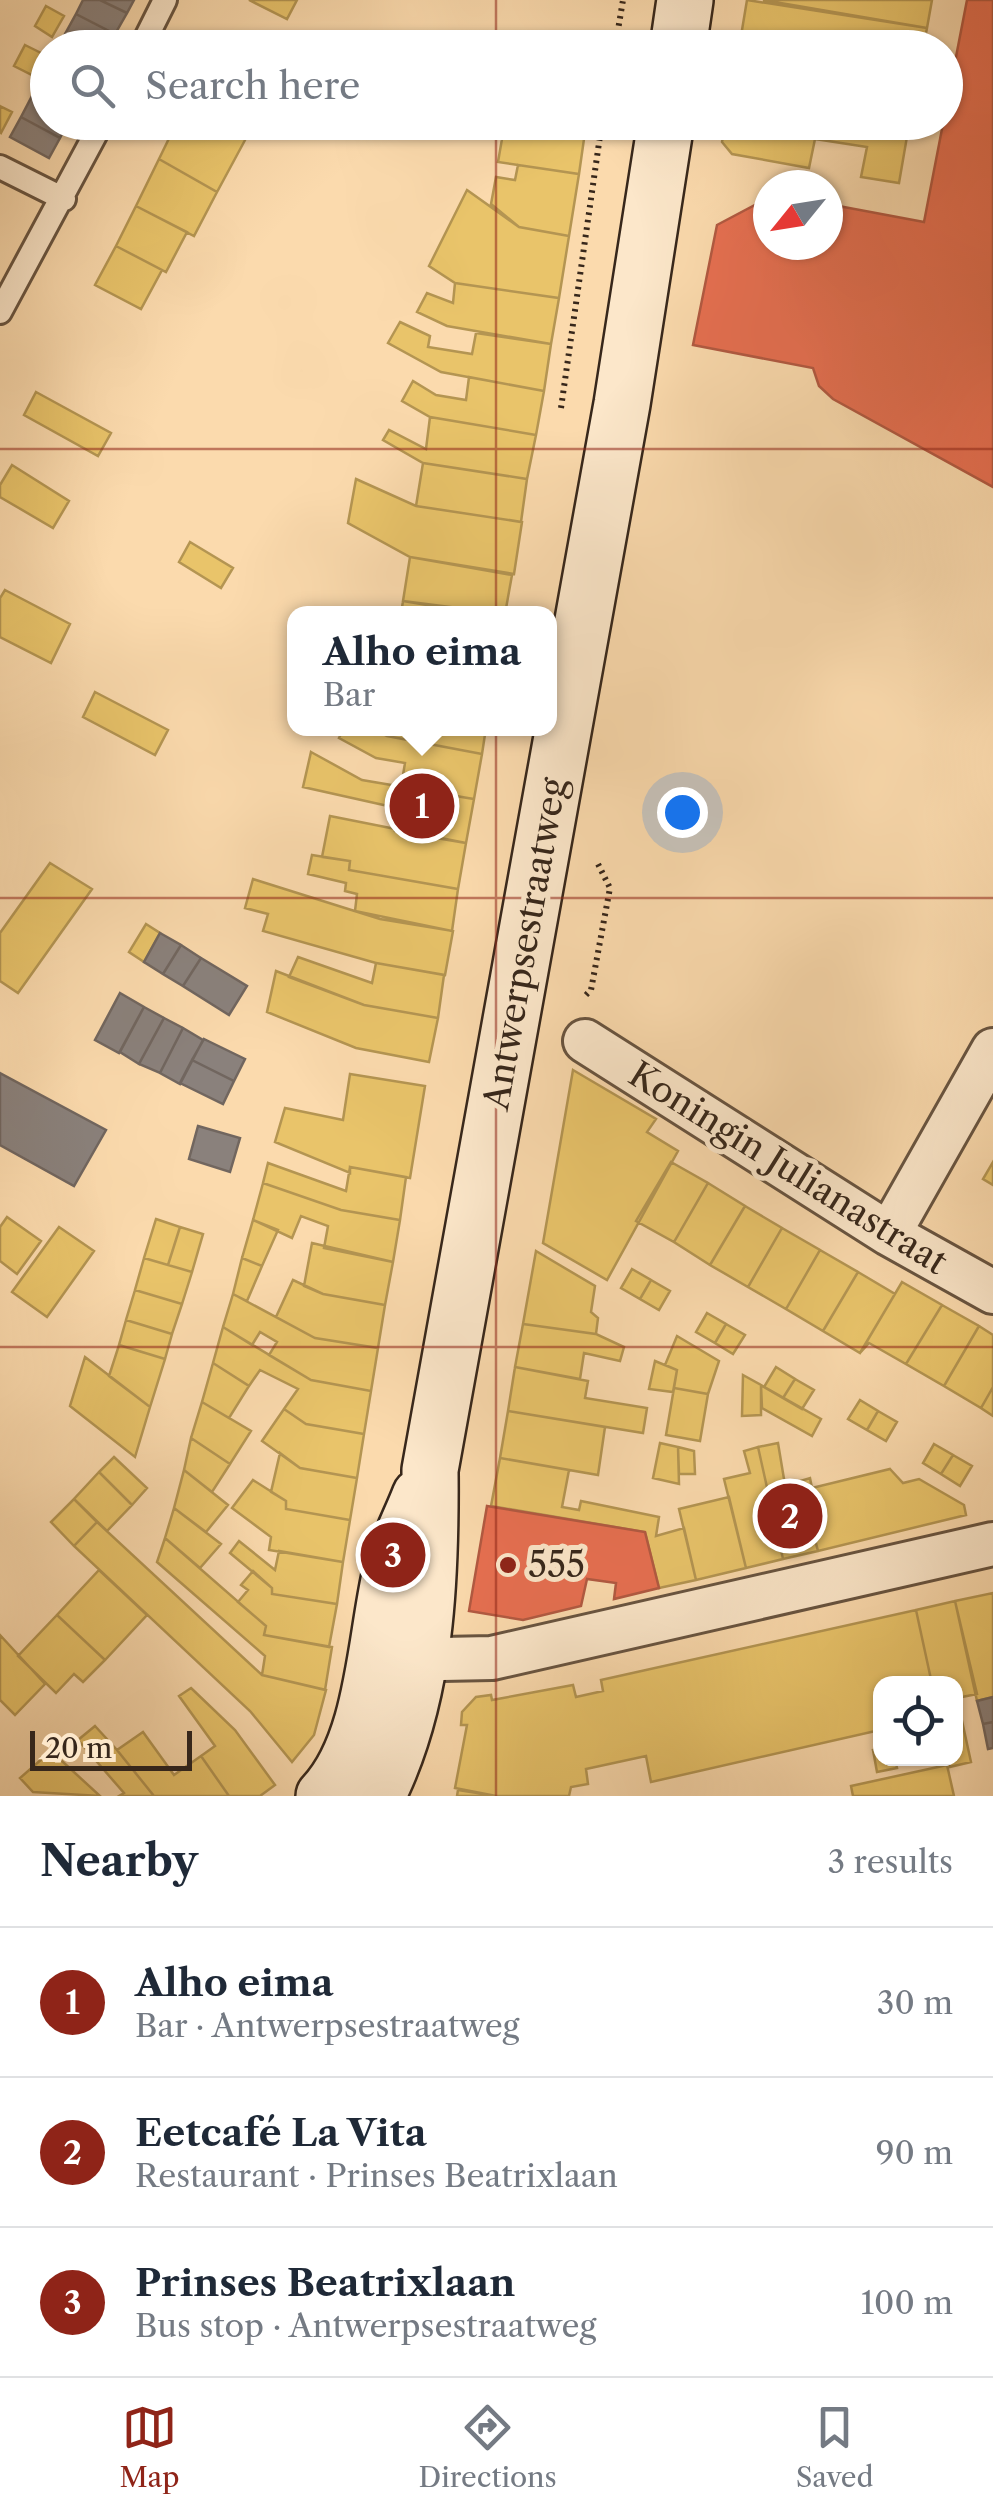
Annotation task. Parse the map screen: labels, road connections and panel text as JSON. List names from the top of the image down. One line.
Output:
{"streets":{"street":["Antwerpsestraatweg","Koningin Julianastraat"]},"places":["555"],"scale_bar":"20 m","north":"bottom left","page":{"search":"Search here","popup":["Alho eima","Bar"],"pins":["1","2","3"],"scale":"20 m","heading":["Nearby","3 results"],"list":[{"mark":"1","name":"Alho eima","note":"Bar · Antwerpsestraatweg","value":"30 m"},{"mark":"2","name":"Eetcafé La Vita","note":"Restaurant · Prinses Beatrixlaan","value":"90 m"},{"mark":"3","name":"Prinses Beatrixlaan","note":"Bus stop · Antwerpsestraatweg","value":"100 m"}],"nav":["Map","Directions","Saved"]}}
